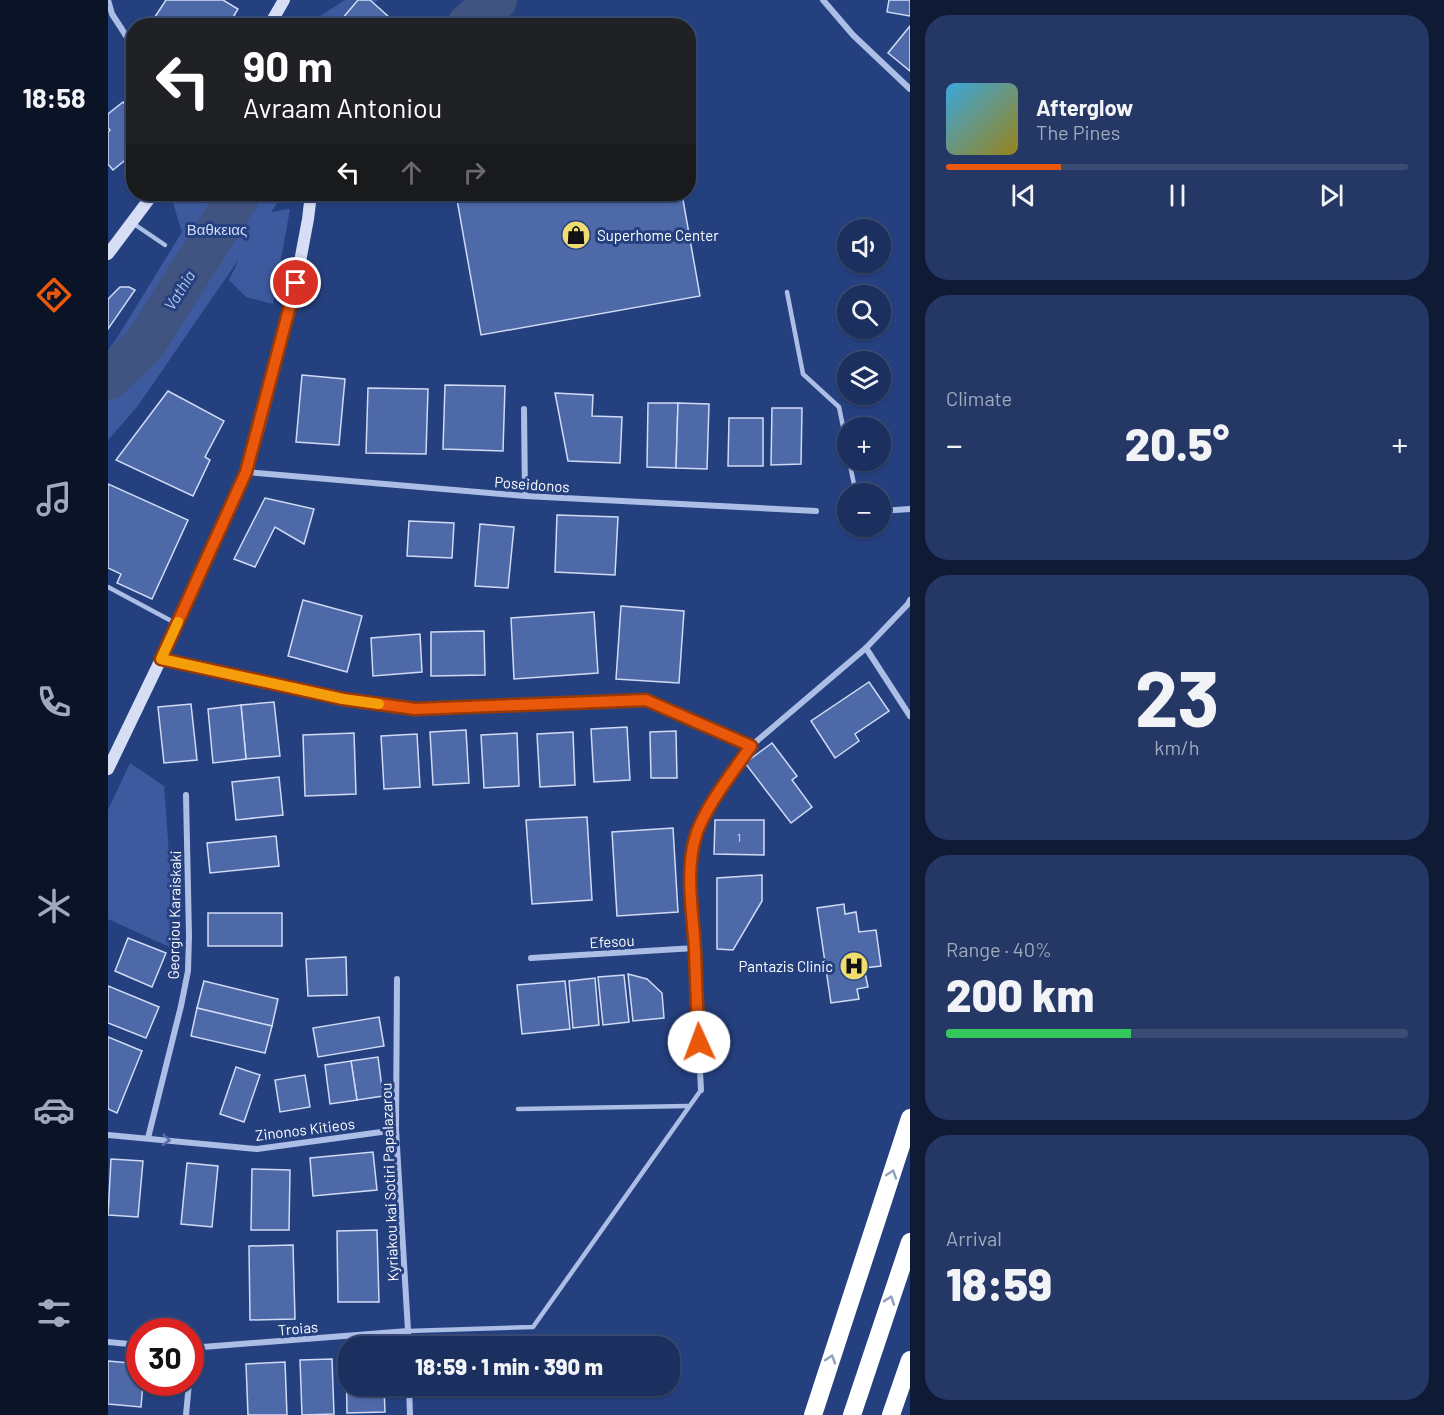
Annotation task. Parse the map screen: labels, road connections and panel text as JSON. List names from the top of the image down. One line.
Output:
{"streets":{"street":["Poseidonos","Georgiou Karaiskaki","Efesou","Zinonos Kitieos","Kyriakou kai Sotiri Papalazarou","Troias"]},"crossings":[["Georgiou Karaiskaki","Zinonos Kitieos"],["Zinonos Kitieos","Kyriakou kai Sotiri Papalazarou"],["Kyriakou kai Sotiri Papalazarou","Troias"]],"one_way":["Zinonos Kitieos"],"water":["Vathia"],"parks":["Βαθκειας"],"places":{"shop":["Superhome Center"],"hospital":["Pantazis Clinic"]},"house_numbers":["1"],"page":{"tabs":"18:58","turn":["90 m","Avraam Antoniou"],"song":["Afterglow","The Pines"],"map_buttons":["+","−"],"tile":["Climate",["23","km/h"],["Range · 40%","200 km"],["Arrival","18:59"]],"heat":["−","20.5°","+"],"limit":"30","trip":"18:59 · 1 min · 390 m"}}
